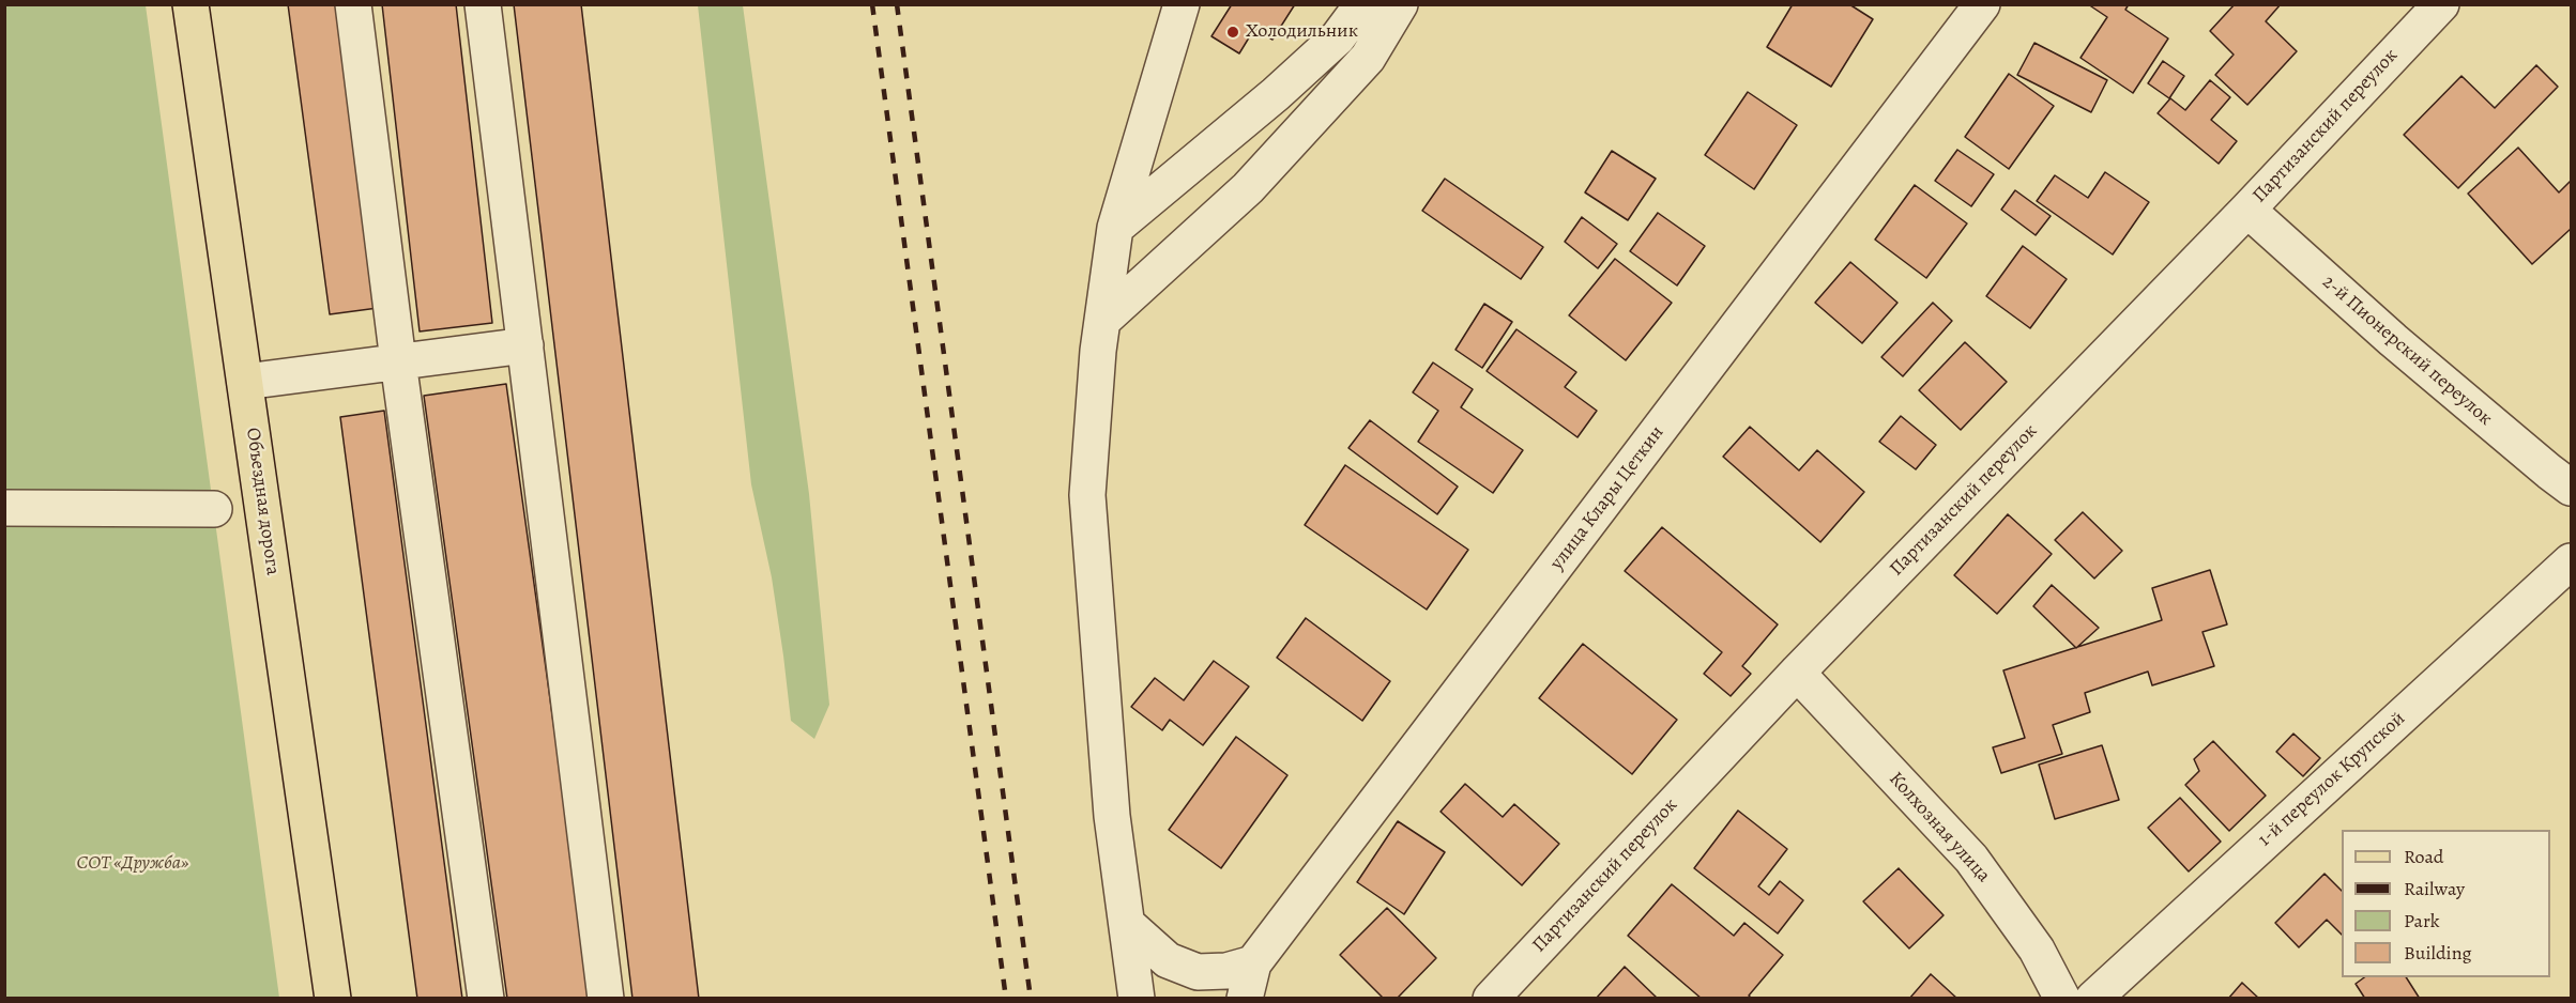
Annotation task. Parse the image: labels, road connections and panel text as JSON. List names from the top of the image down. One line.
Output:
{"streets":{"main road":["Объездная дорога"],"street":["Партизанский переулок","2-й Пионерский переулок","улица Клары Цеткин","1-й переулок Крупской","Колхозная улица"]},"crossings":[["Партизанский переулок","2-й Пионерский переулок"],["Партизанский переулок","Колхозная улица"]],"parks":["СОТ «Дружба»"],"places":["Холодильник"],"legend":["Road","Railway","Park","Building"]}
